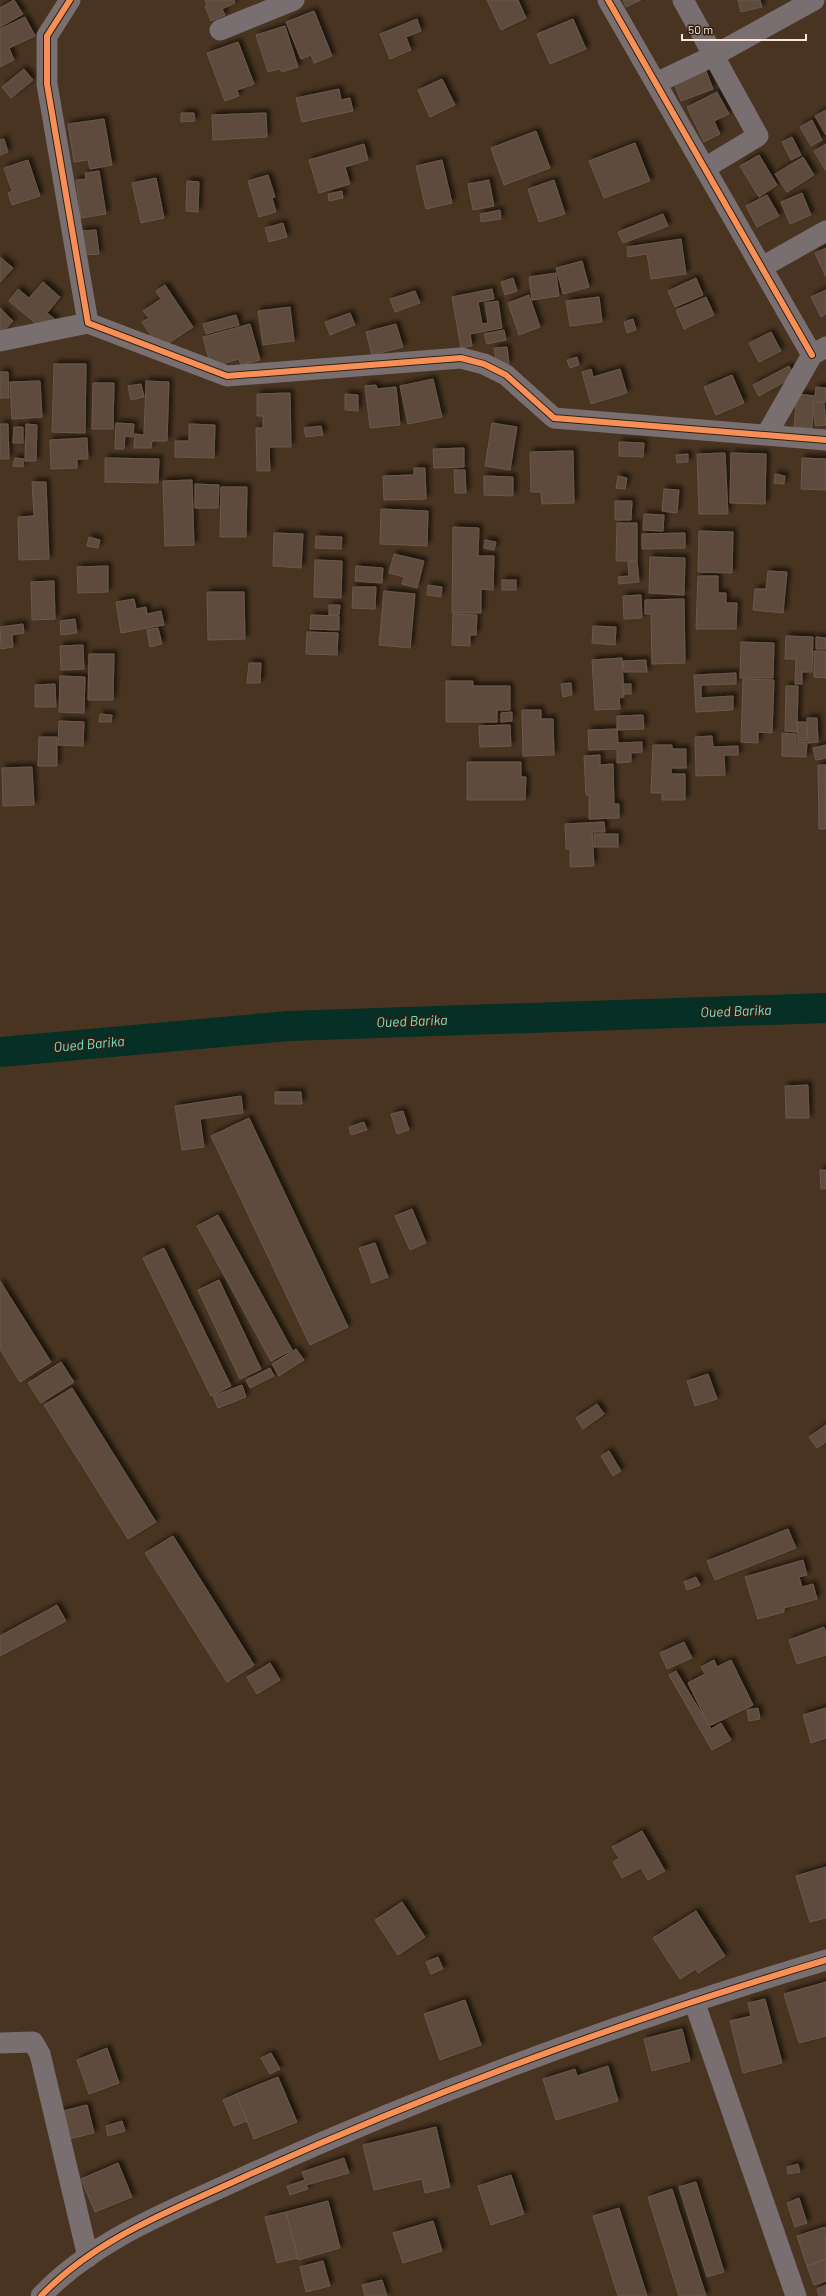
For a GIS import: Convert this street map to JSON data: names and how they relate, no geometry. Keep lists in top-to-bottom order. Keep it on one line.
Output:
{"water":["Oued Barika"],"scale_bar":"50 m"}
